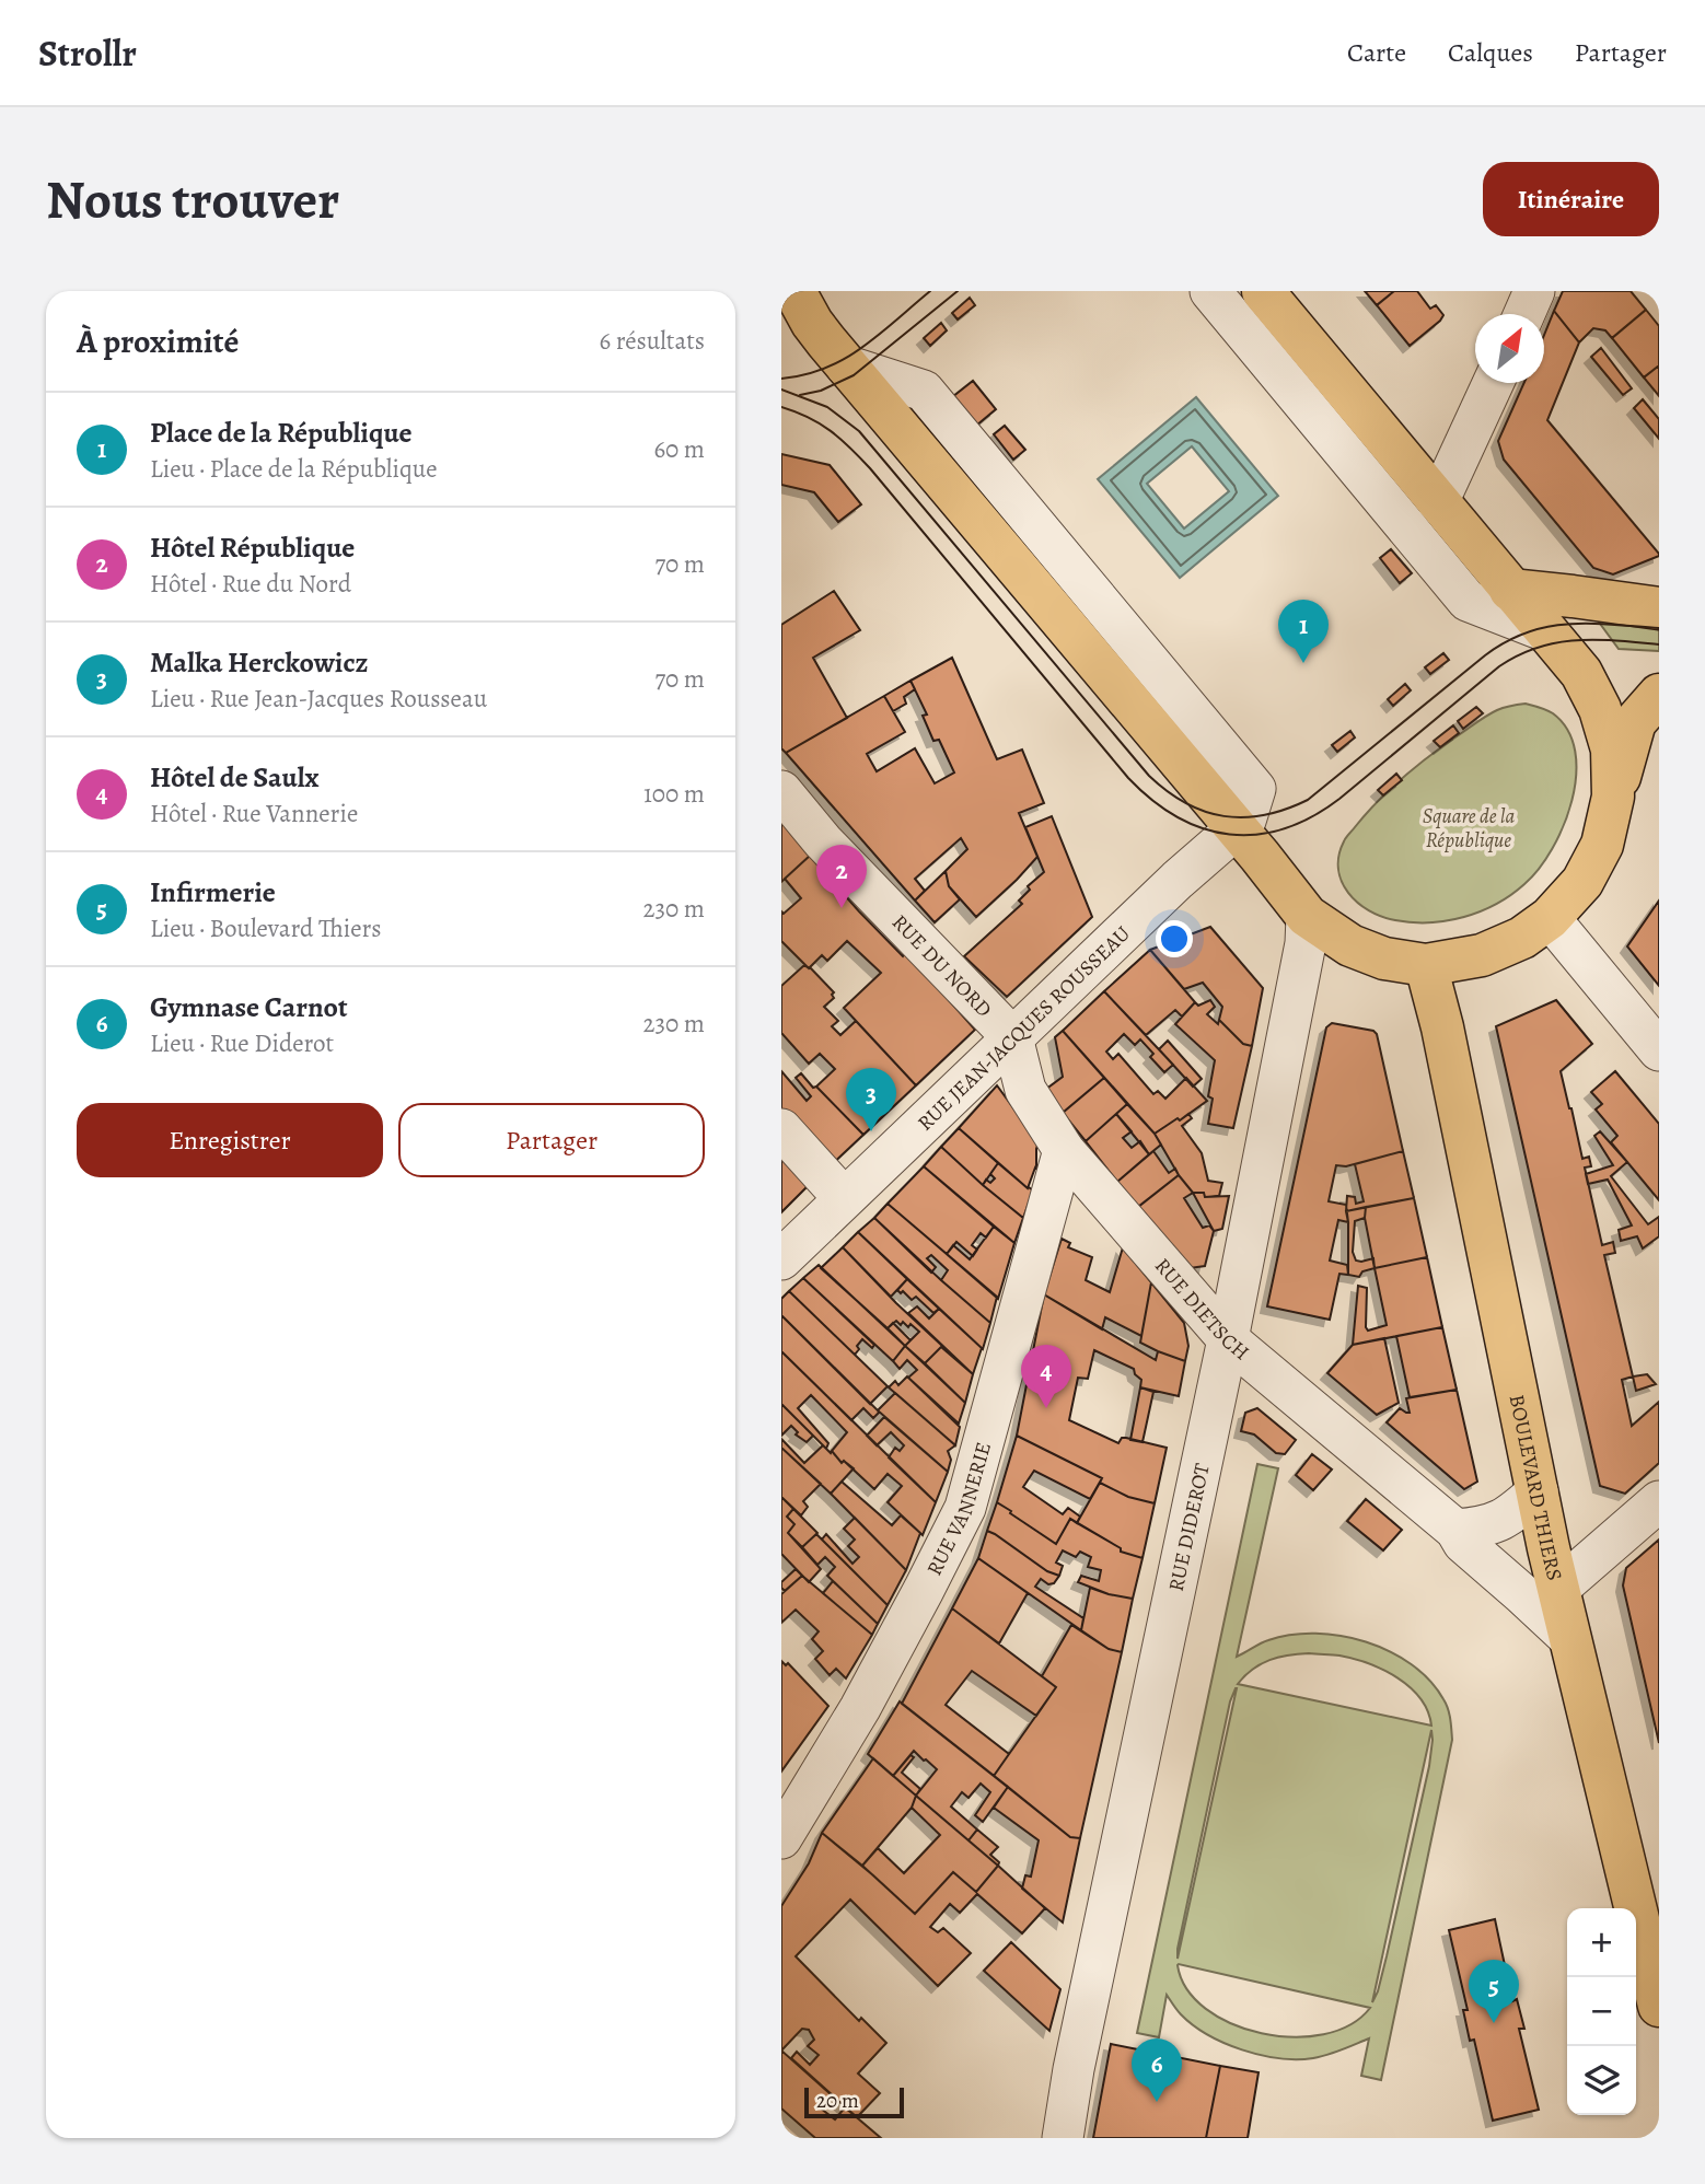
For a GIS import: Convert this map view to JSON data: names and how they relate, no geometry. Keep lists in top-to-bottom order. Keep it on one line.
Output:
{"streets":{"main road":["BOULEVARD THIERS"],"street":["RUE DU NORD","RUE JEAN-JACQUES ROUSSEAU","RUE DIETSCH","RUE VANNERIE","RUE DIDEROT"]},"crossings":[["RUE DU NORD","RUE JEAN-JACQUES ROUSSEAU"],["RUE DU NORD","RUE DIETSCH"],["RUE JEAN-JACQUES ROUSSEAU","RUE DIETSCH"],["RUE DIETSCH","BOULEVARD THIERS"],["RUE DIETSCH","RUE VANNERIE"],["RUE DIETSCH","RUE DIDEROT"]],"parks":["Square de la République"],"scale_bar":"20 m","north":"top right","page":{"header":"Strollr","nav":["Carte","Calques","Partager"],"buttons":["Itinéraire",["Enregistrer","Partager"]],"title":"Nous trouver","heading":["À proximité","6 résultats"],"list":[{"mark":"1","name":"Place de la République","note":"Lieu · Place de la République","value":"60 m"},{"mark":"2","name":"Hôtel République","note":"Hôtel · Rue du Nord","value":"70 m"},{"mark":"3","name":"Malka Herckowicz","note":"Lieu · Rue Jean-Jacques Rousseau","value":"70 m"},{"mark":"4","name":"Hôtel de Saulx","note":"Hôtel · Rue Vannerie","value":"100 m"},{"mark":"5","name":"Infirmerie","note":"Lieu · Boulevard Thiers","value":"230 m"},{"mark":"6","name":"Gymnase Carnot","note":"Lieu · Rue Diderot","value":"230 m"}],"pins":["1","2","3","4","5","6"],"map_buttons":["+","−"],"scale":"20 m"}}
